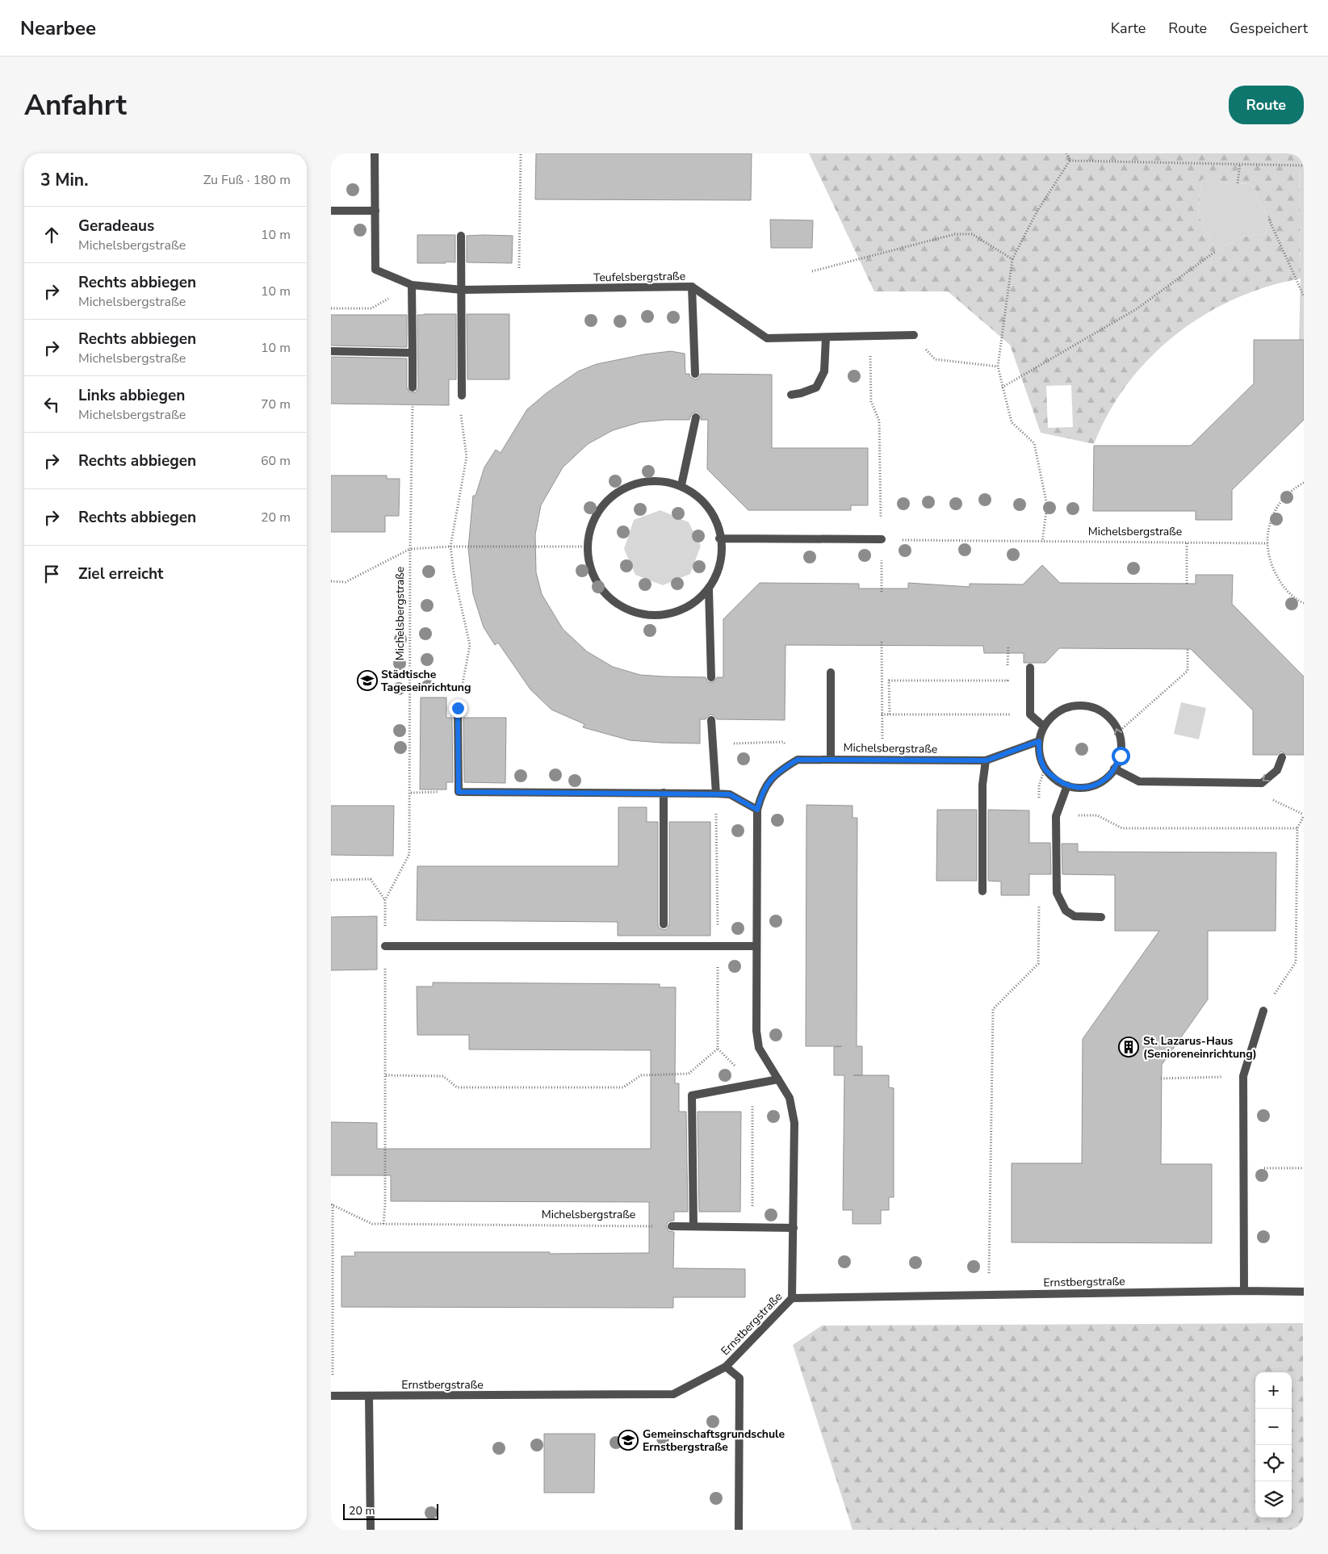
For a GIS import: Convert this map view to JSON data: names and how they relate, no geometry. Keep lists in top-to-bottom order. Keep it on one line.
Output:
{"streets":{"street":["Teufelsbergstraße","Michelsbergstraße","Ernstbergstraße"]},"crossings":[["Michelsbergstraße","Ernstbergstraße"]],"places":{"school or university":["Städtische Tageseinrichtung","Gemeinschaftsgrundschule Ernstbergstraße"],"building":["St. Lazarus-Haus (Senioreneinrichtung)"]},"scale_bar":"20 m","page":{"header":"Nearbee","nav":["Karte","Route","Gespeichert"],"buttons":"Route","title":"Anfahrt","heading":["3 Min.","Zu Fuß · 180 m"],"list":[["Geradeaus","Michelsbergstraße","10 m"],["Rechts abbiegen","Michelsbergstraße","10 m"],["Rechts abbiegen","Michelsbergstraße","10 m"],["Links abbiegen","Michelsbergstraße","70 m"],["Rechts abbiegen","60 m"],["Rechts abbiegen","20 m"],"Ziel erreicht"],"map_buttons":["+","−"],"scale":"20 m"}}
